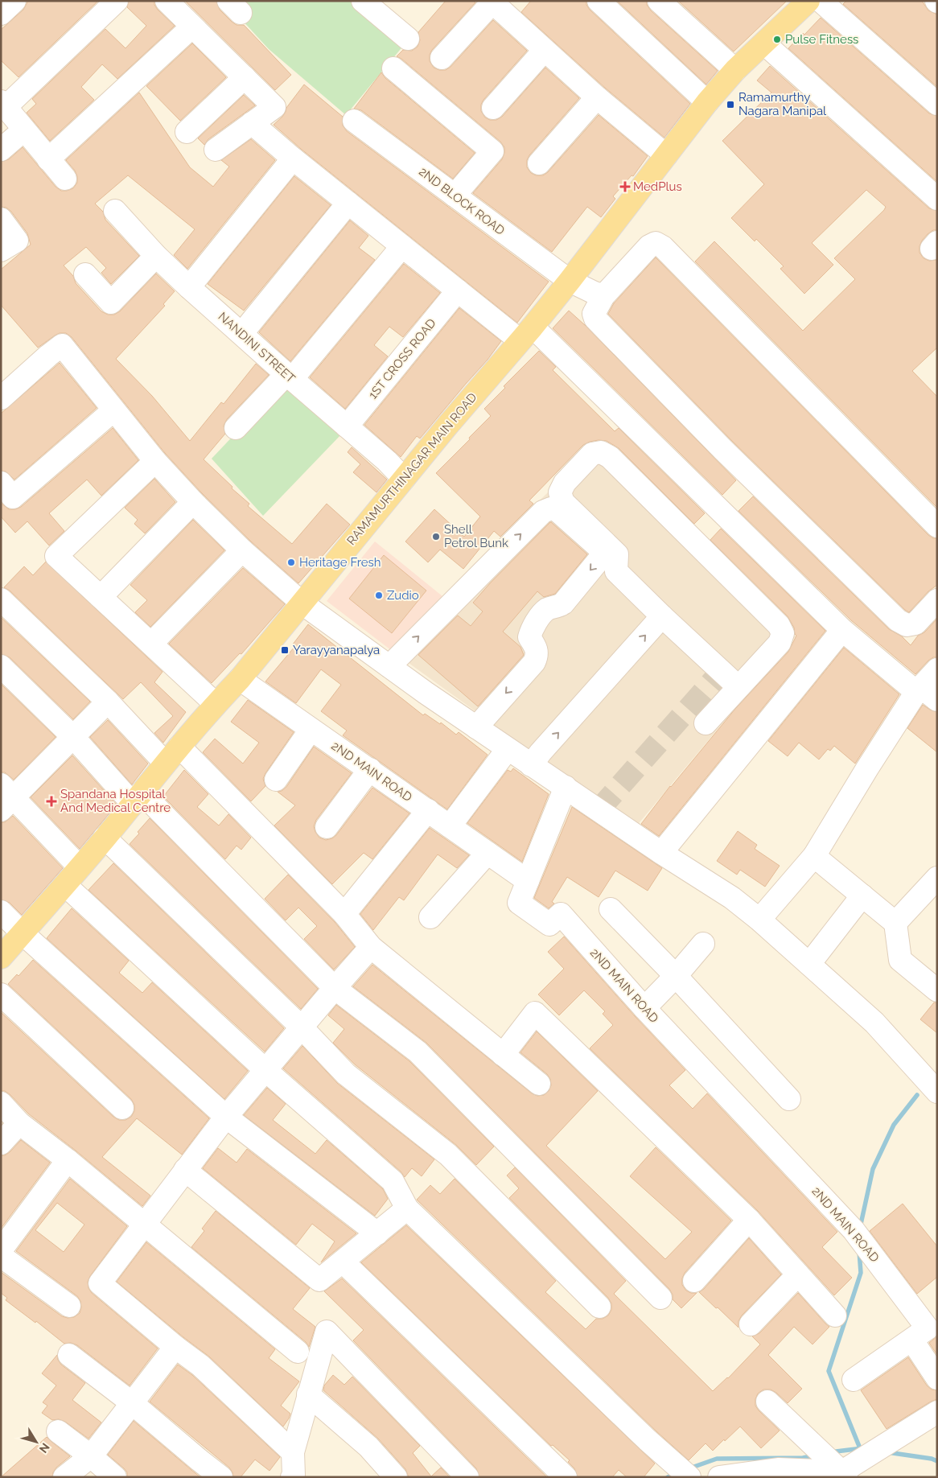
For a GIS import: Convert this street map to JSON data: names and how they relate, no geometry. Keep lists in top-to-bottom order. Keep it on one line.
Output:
{"streets":{"main road":["RAMAMURTHINAGAR MAIN ROAD"],"street":["2ND BLOCK ROAD","NANDINI STREET","1ST CROSS ROAD","2ND MAIN ROAD"]},"crossings":[["2ND BLOCK ROAD","RAMAMURTHINAGAR MAIN ROAD"],["NANDINI STREET","1ST CROSS ROAD"],["NANDINI STREET","RAMAMURTHINAGAR MAIN ROAD"],["RAMAMURTHINAGAR MAIN ROAD","2ND MAIN ROAD"]],"places":{"other":["Pulse Fitness","Shell Petrol Bunk","Heritage Fresh","Zudio"],"transit":["Ramamurthy Nagara Manipal","Yarayyanapalya"],"health":["MedPlus","Spandana Hospital And Medical Centre"]},"north":"bottom right"}
